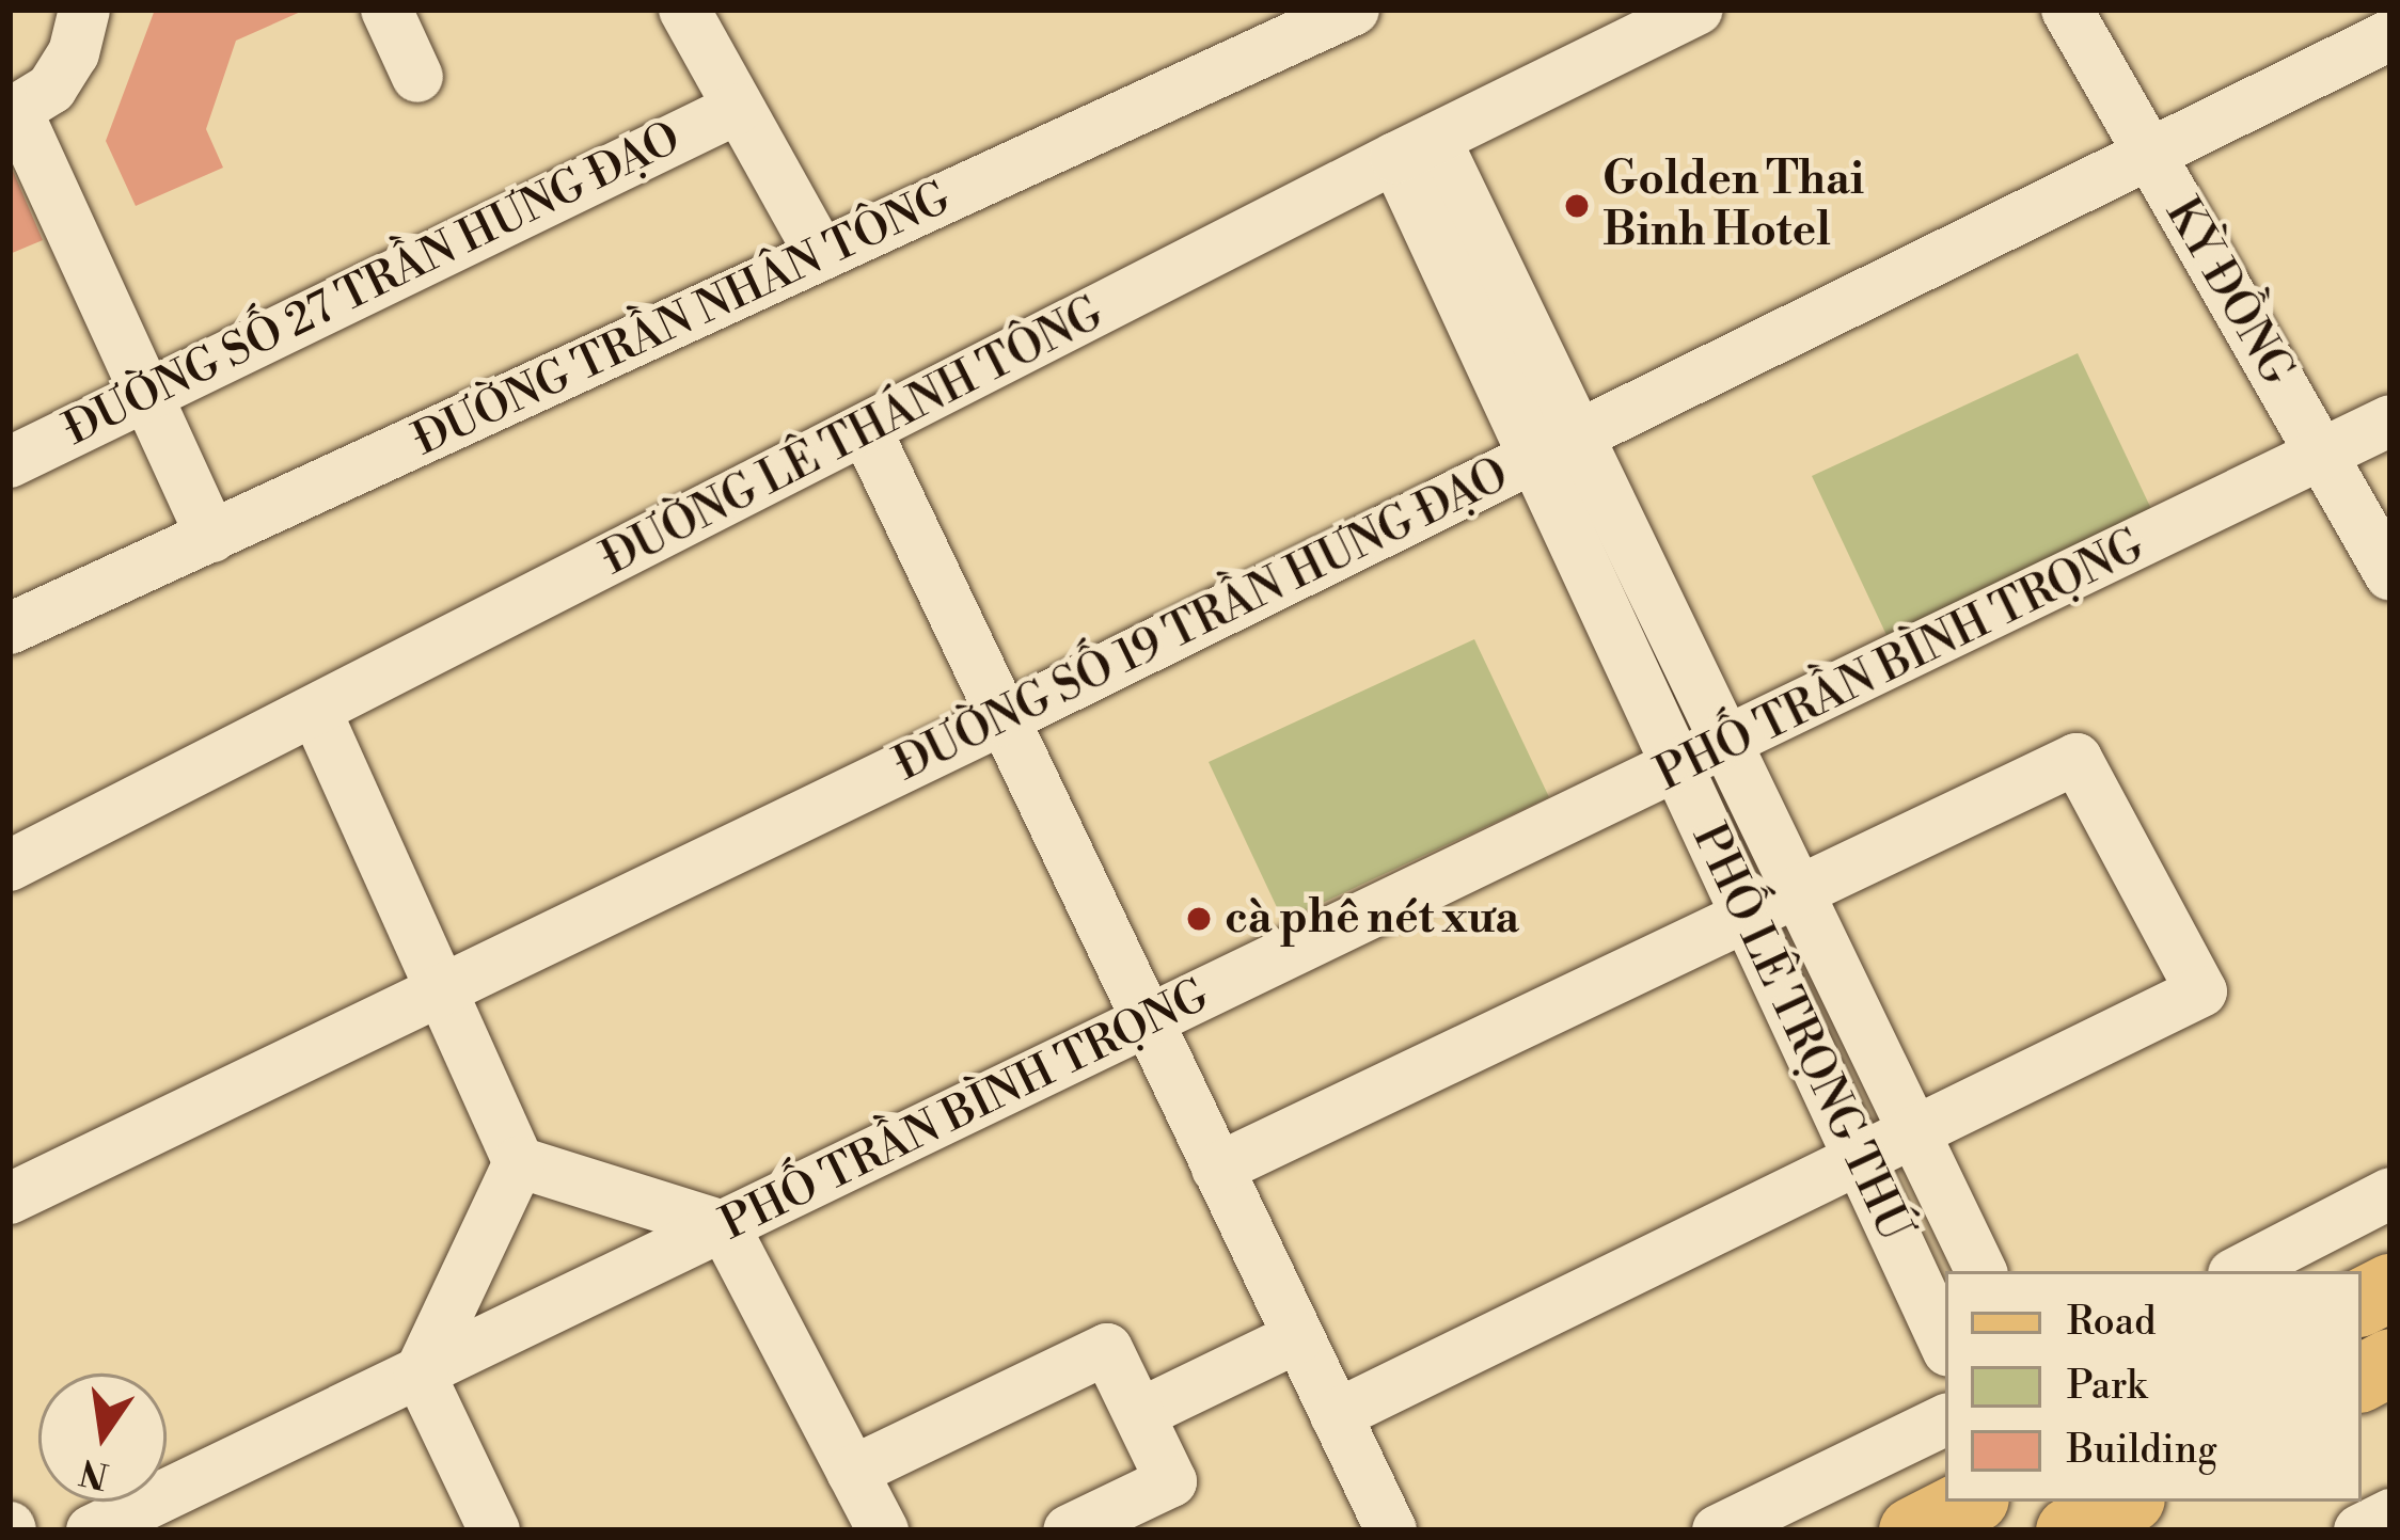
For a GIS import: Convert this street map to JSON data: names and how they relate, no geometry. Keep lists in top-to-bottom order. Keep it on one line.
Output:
{"streets":{"street":["ĐƯỜNG SỐ 27 TRẦN HƯNG ĐẠO","KỲ ĐỒNG","ĐƯỜNG TRẦN NHÂN TÔNG","ĐƯỜNG LÊ THÁNH TÔNG","ĐƯỜNG SỐ 19 TRẦN HƯNG ĐẠO","PHỐ TRẦN BÌNH TRỌNG","PHỐ LÊ TRỌNG THỨ"]},"crossings":[["KỲ ĐỒNG","ĐƯỜNG SỐ 19 TRẦN HƯNG ĐẠO"],["KỲ ĐỒNG","PHỐ TRẦN BÌNH TRỌNG"],["ĐƯỜNG LÊ THÁNH TÔNG","PHỐ LÊ TRỌNG THỨ"],["ĐƯỜNG SỐ 19 TRẦN HƯNG ĐẠO","PHỐ LÊ TRỌNG THỨ"],["PHỐ TRẦN BÌNH TRỌNG","PHỐ LÊ TRỌNG THỨ"]],"places":["Golden Thai Binh Hotel","cà phê nét xưa"],"legend":["Road","Park","Building"],"north":"bottom"}
